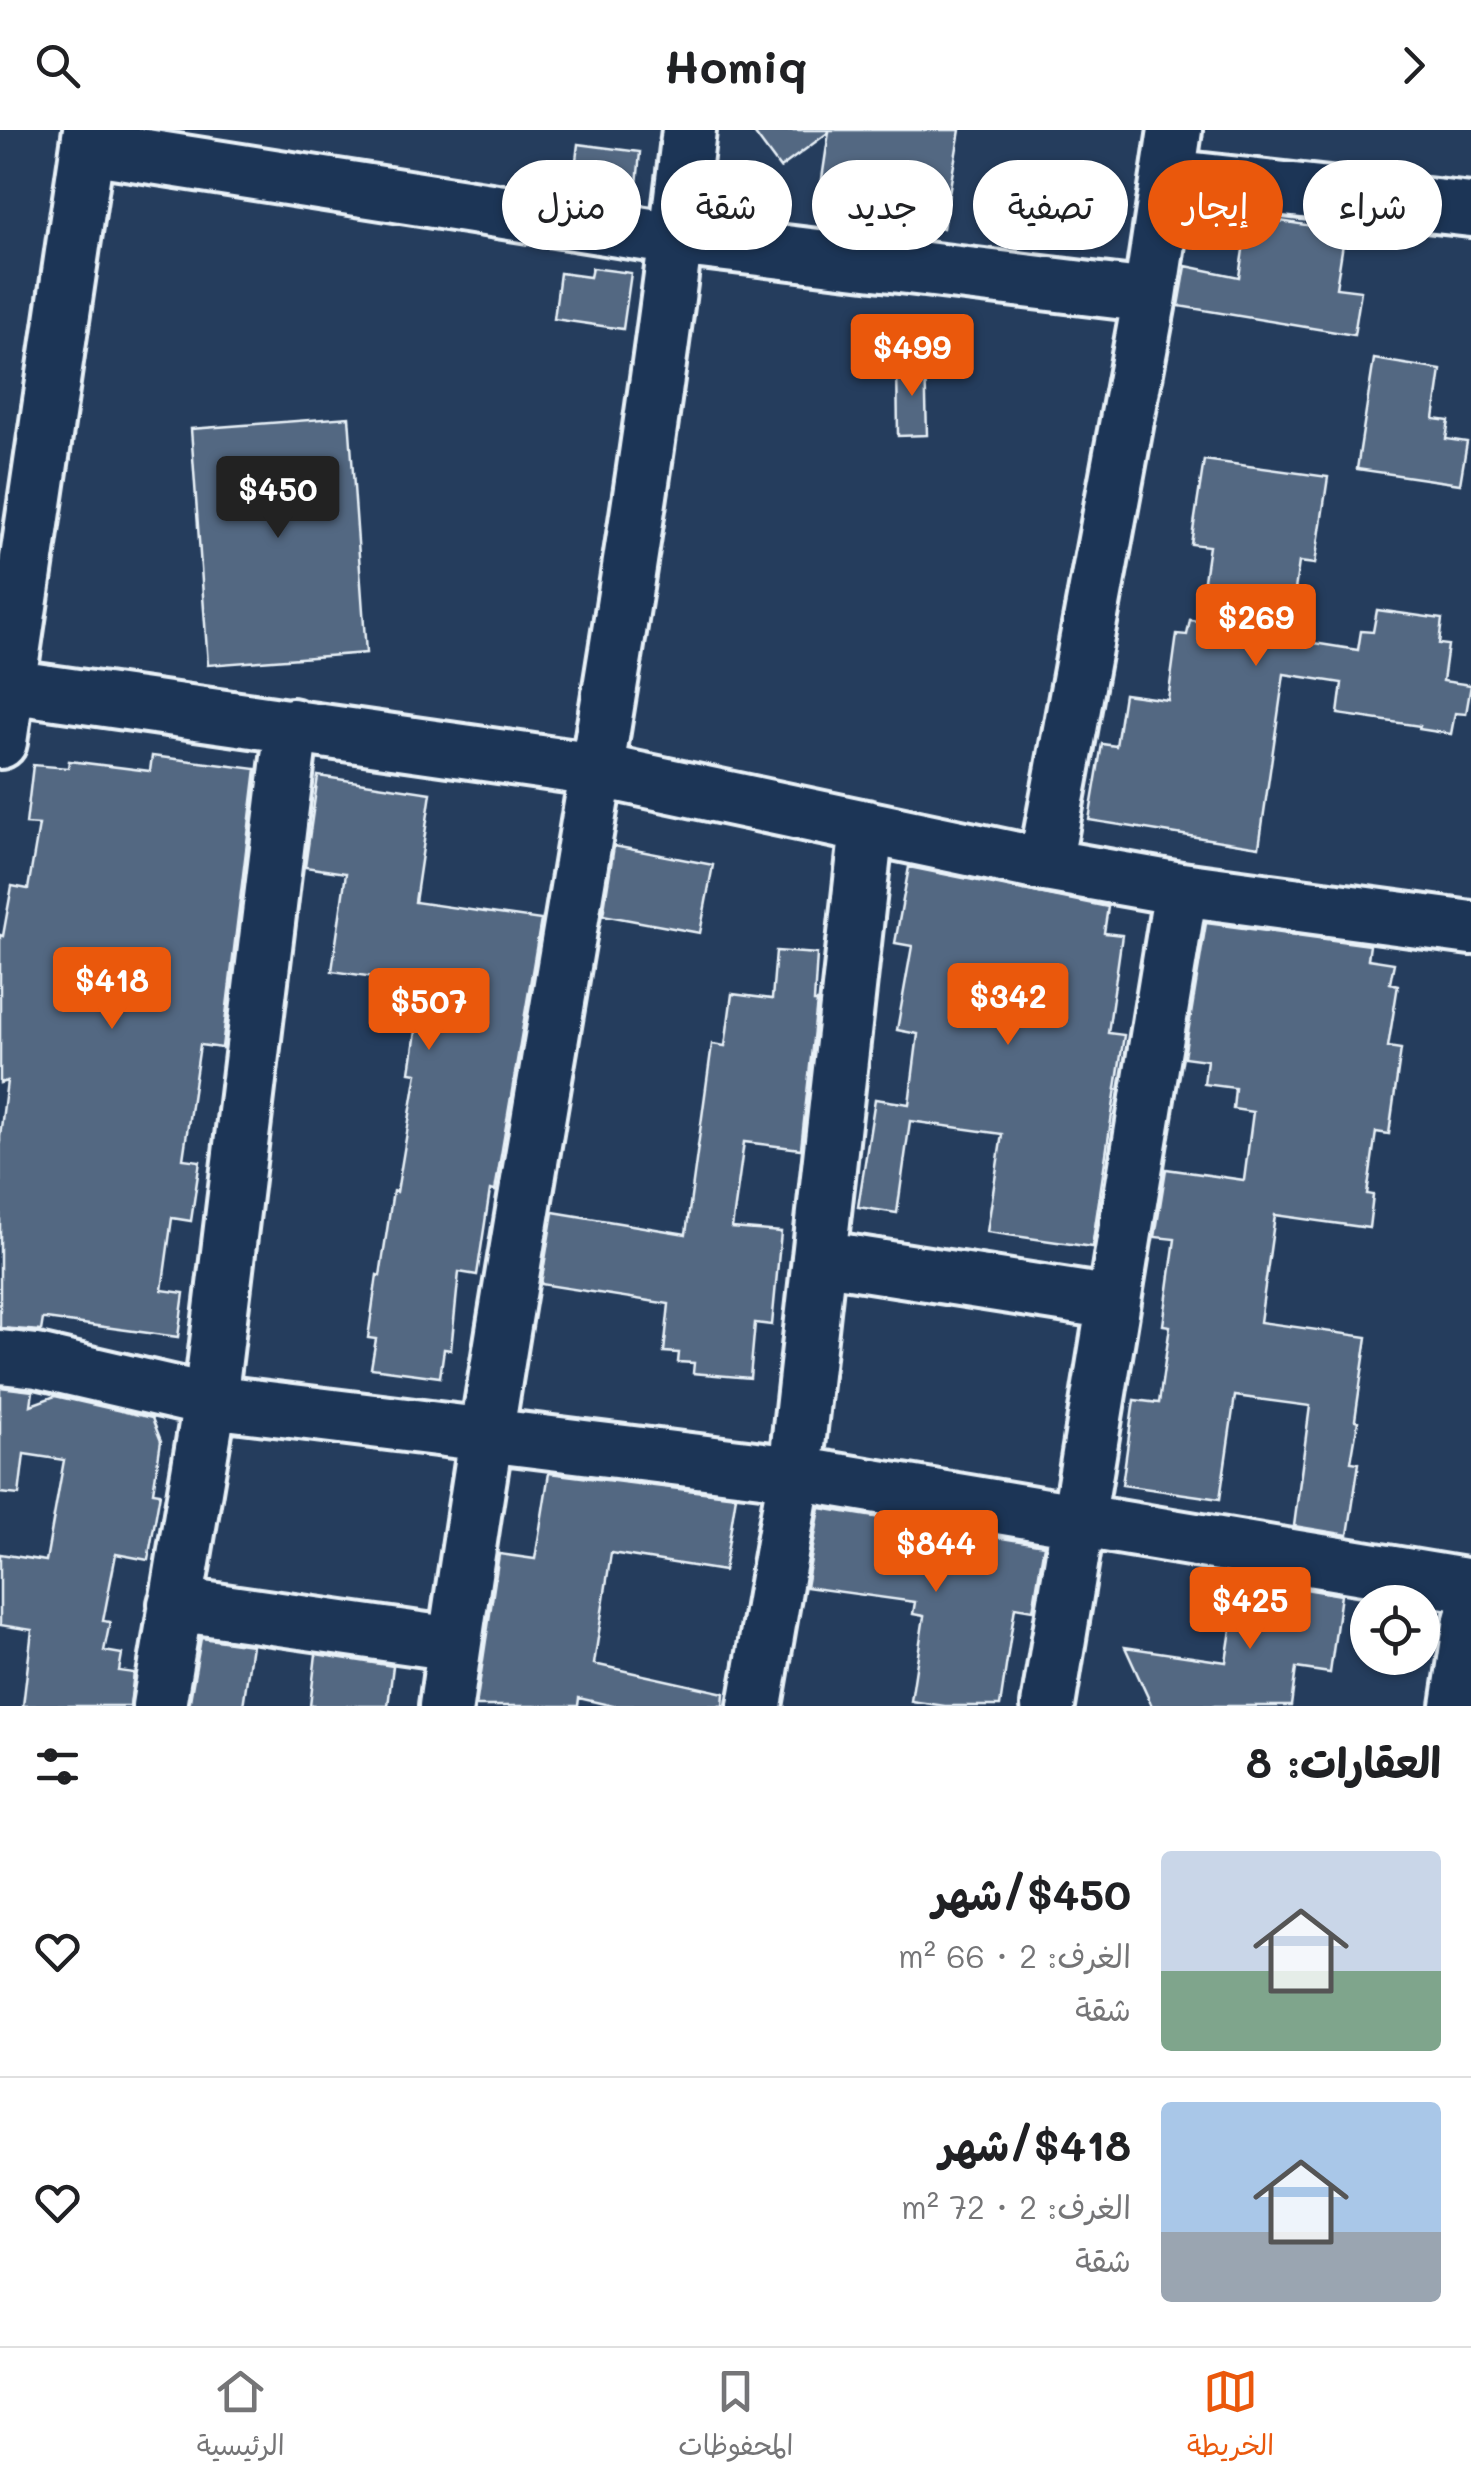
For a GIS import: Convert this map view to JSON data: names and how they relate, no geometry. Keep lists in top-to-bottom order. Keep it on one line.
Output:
{"page":{"header":"Homiq","chip":["شراء","إيجار","تصفية","جديد","شقة","منزل"],"price":["$499","$450","$269","$418","$342","$507","$844","$425"],"heading":"العقارات: 8","list":[{"name":"$450/شهر","note":"الغرف: 2 · 66 m² · شقة"},{"name":"$418/شهر","note":"الغرف: 2 · 72 m² · شقة"}],"tabs":["الخريطة","المحفوظات","الرئيسية"]}}
